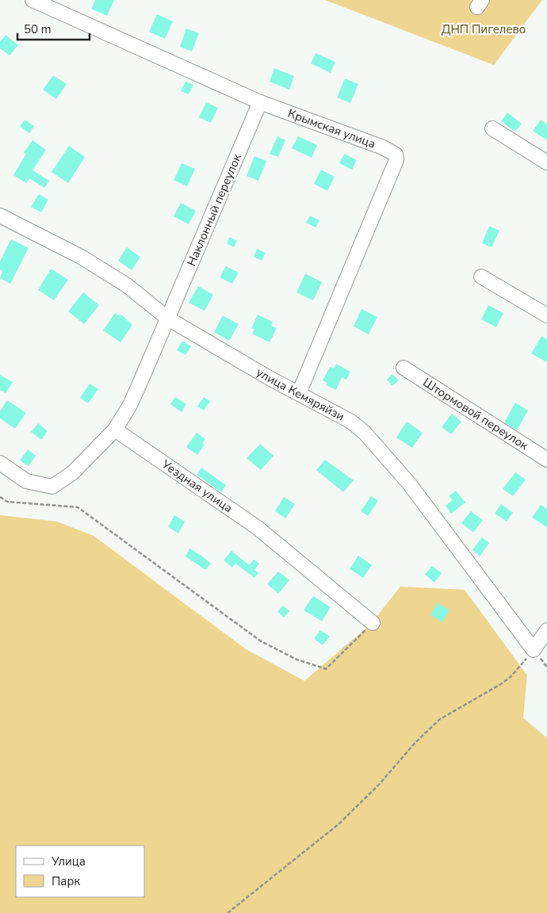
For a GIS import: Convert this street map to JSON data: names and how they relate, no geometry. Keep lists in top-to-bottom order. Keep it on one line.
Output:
{"streets":{"street":["Крымская улица","Наклонный переулок","улица Кемяряйзи","Штормовой переулок","Уездная улица"]},"crossings":[["Крымская улица","Наклонный переулок"],["Крымская улица","улица Кемяряйзи"],["Наклонный переулок","улица Кемяряйзи"]],"parks":["ДНП Пигелево"],"legend":["Улица","Парк"],"scale_bar":"50 m"}
